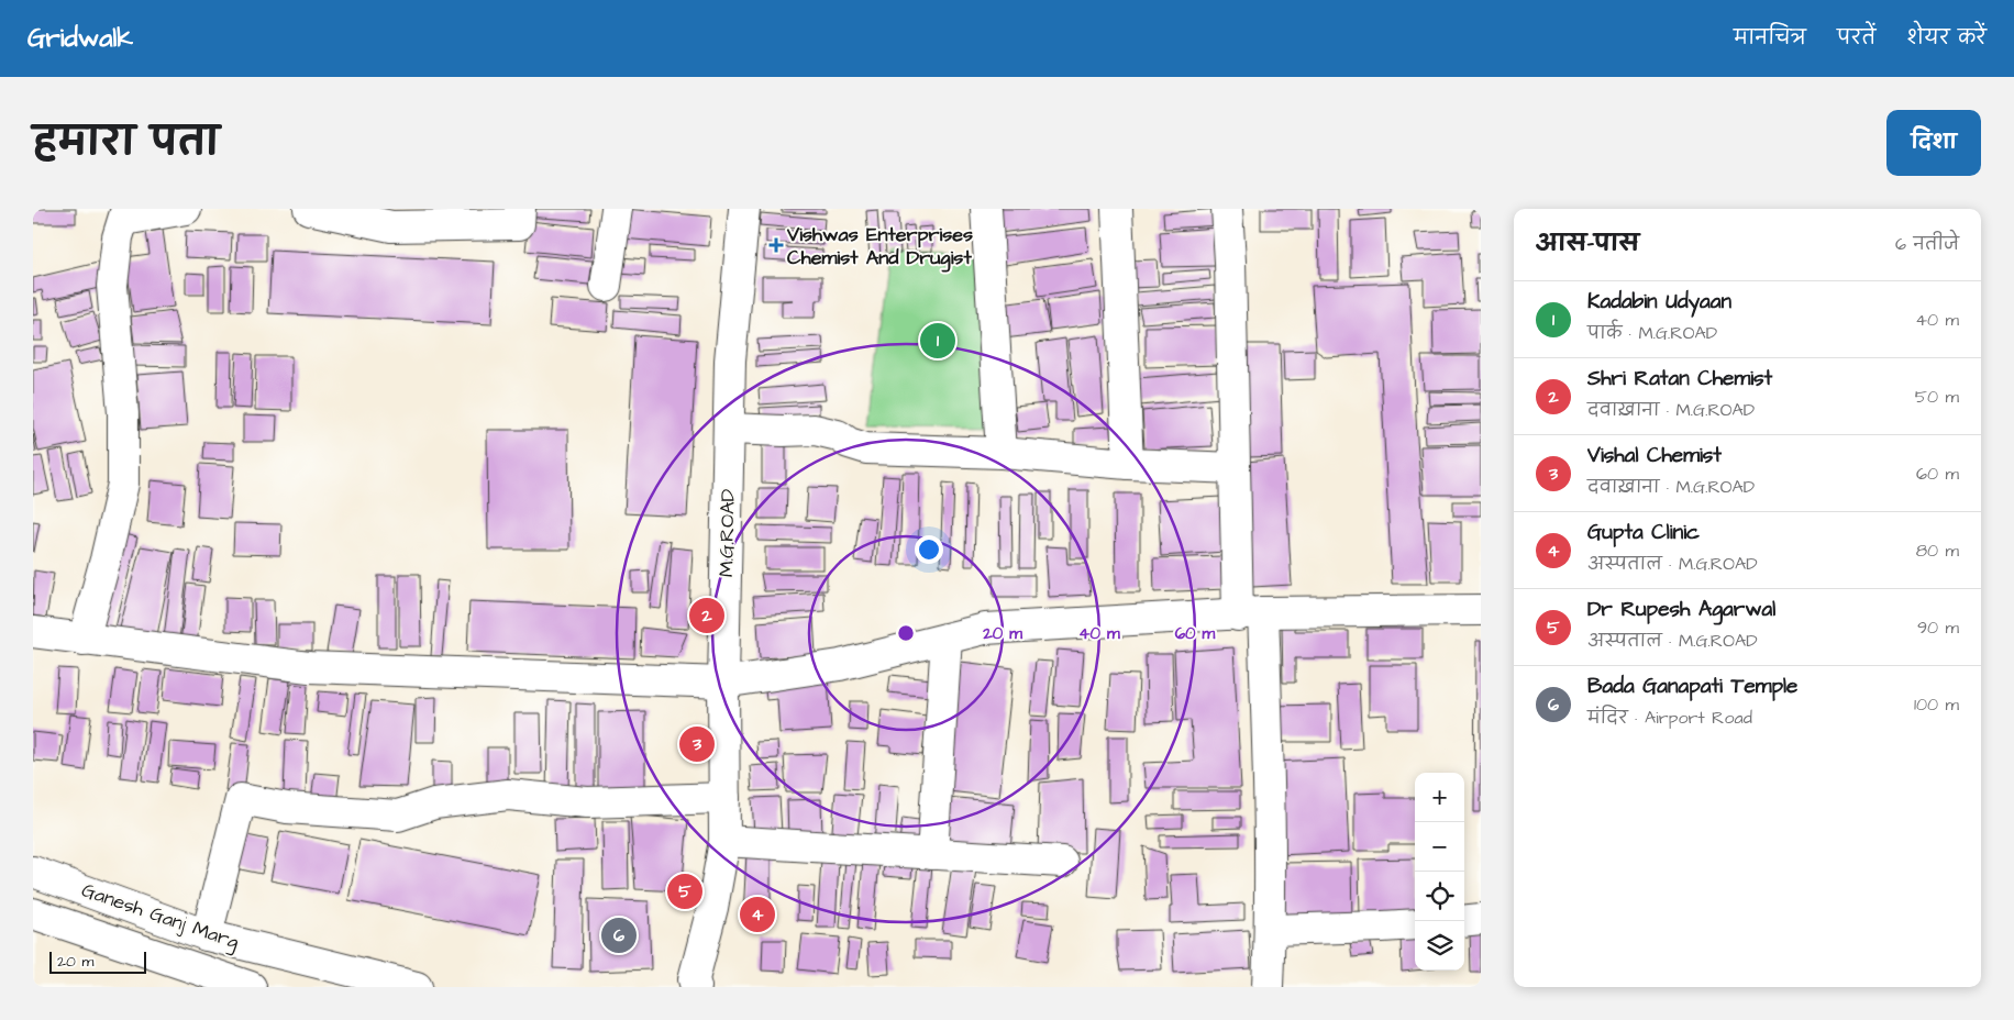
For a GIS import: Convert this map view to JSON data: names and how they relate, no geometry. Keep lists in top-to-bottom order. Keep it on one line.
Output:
{"streets":{"street":["M.G.ROAD","Ganesh Ganj Marg"]},"places":{"health":["Vishwas Enterprises Chemist And Drugist"]},"scale_bar":"20 m","page":{"header":"Gridwalk","nav":["मानचित्र","परतें","शेयर करें"],"title":"हमारा पता","buttons":"दिशा","heading":["आस-पास","6 नतीजे"],"list":[{"mark":"1","name":"Kadabin Udyaan","note":"पार्क · M.G.ROAD","value":"40 m"},{"mark":"2","name":"Shri Ratan Chemist","note":"दवाख़ाना · M.G.ROAD","value":"50 m"},{"mark":"3","name":"Vishal Chemist","note":"दवाख़ाना · M.G.ROAD","value":"60 m"},{"mark":"4","name":"Gupta Clinic","note":"अस्पताल · M.G.ROAD","value":"80 m"},{"mark":"5","name":"Dr Rupesh Agarwal","note":"अस्पताल · M.G.ROAD","value":"90 m"},{"mark":"6","name":"Bada Ganapati Temple","note":"मंदिर · Airport Road","value":"100 m"}],"pins":["1","2","3","5","4","6"],"map_buttons":["+","−"],"scale":"20 m"},"rings":["20 m","40 m","60 m"]}
